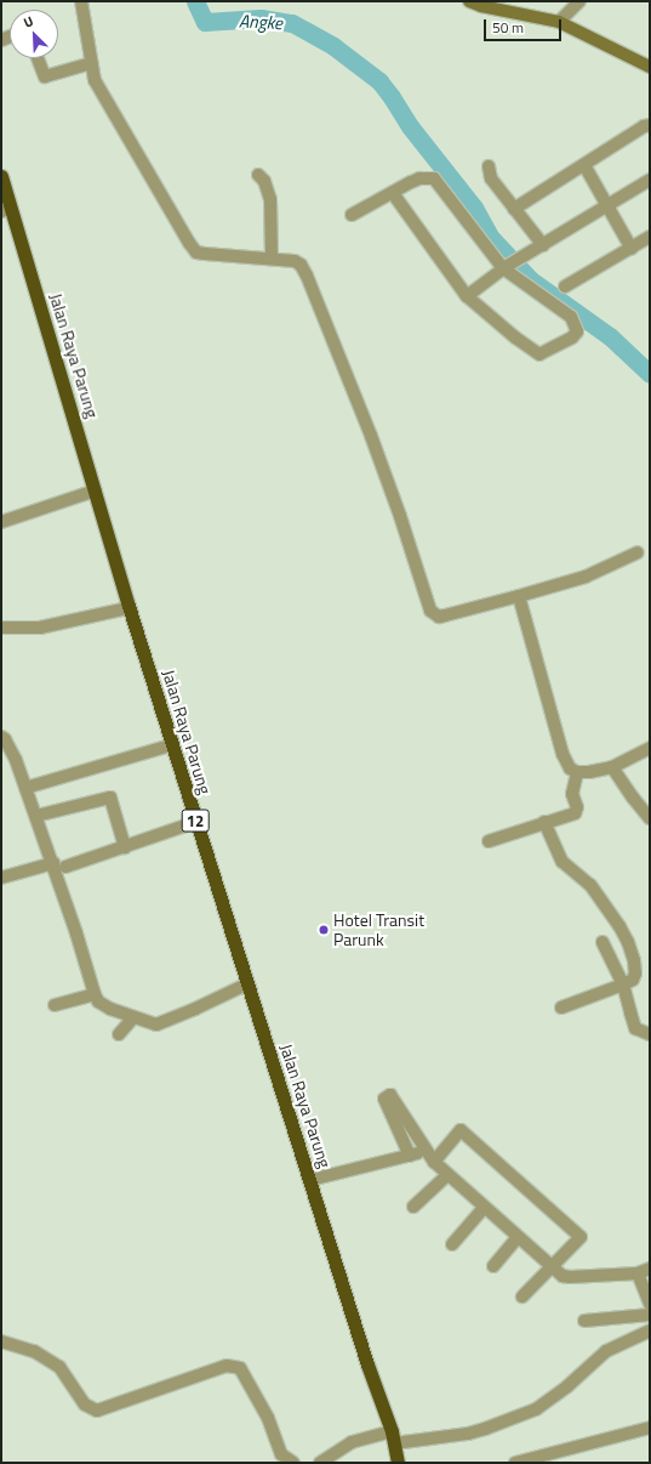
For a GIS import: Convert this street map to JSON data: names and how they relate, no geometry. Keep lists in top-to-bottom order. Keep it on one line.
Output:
{"streets":{"highway":["Jalan Raya Parung","12"]},"water":["Angke"],"places":["Hotel Transit Parunk"],"scale_bar":"50 m","north":"top left"}
